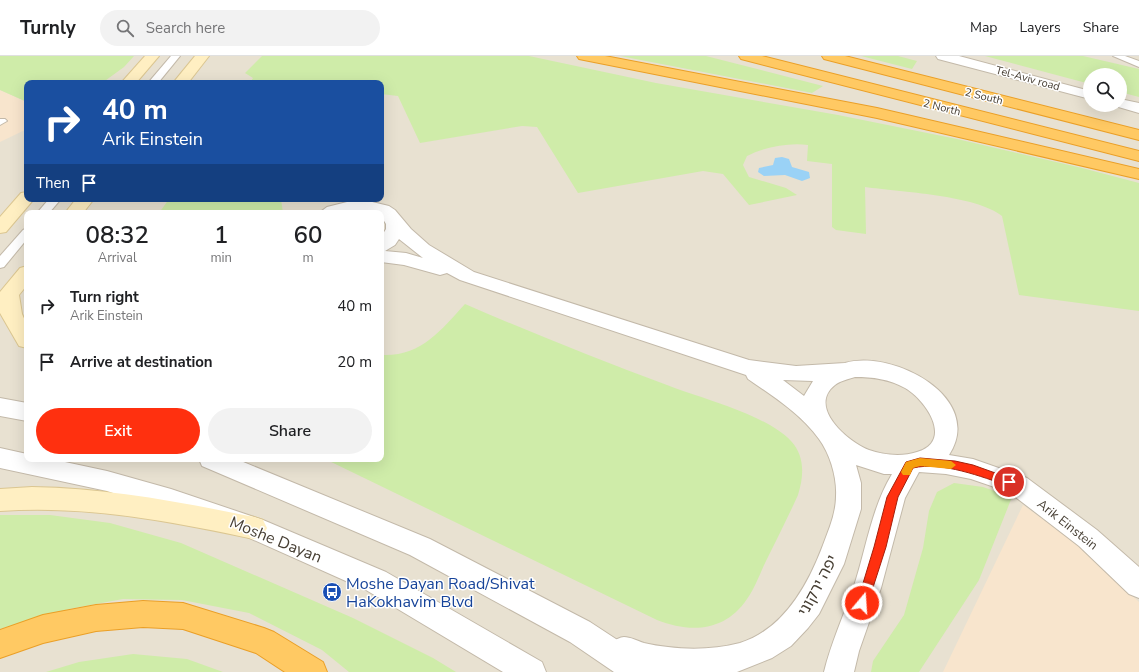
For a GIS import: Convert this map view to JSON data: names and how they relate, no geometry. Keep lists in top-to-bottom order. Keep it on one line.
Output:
{"streets":{"highway":["2 South","2 North"],"street":["Tel-Aviv road","Arik Einstein","Moshe Dayan","יפה ירקוני"]},"crossings":[["Arik Einstein","יפה ירקוני"]],"places":{"bus stop":["Moshe Dayan Road/Shivat HaKokhavim Blvd"]},"page":{"header":"Turnly","search":"Search here","nav":["Map","Layers","Share"],"turn":["40 m","Arik Einstein"],"then":"Then","eta":["08:32","Arrival","1","min","60","m"],"list":[{"name":"Turn right","note":"Arik Einstein","value":"40 m"},{"name":"Arrive at destination","value":"20 m"}],"buttons":["Exit","Share"]}}
